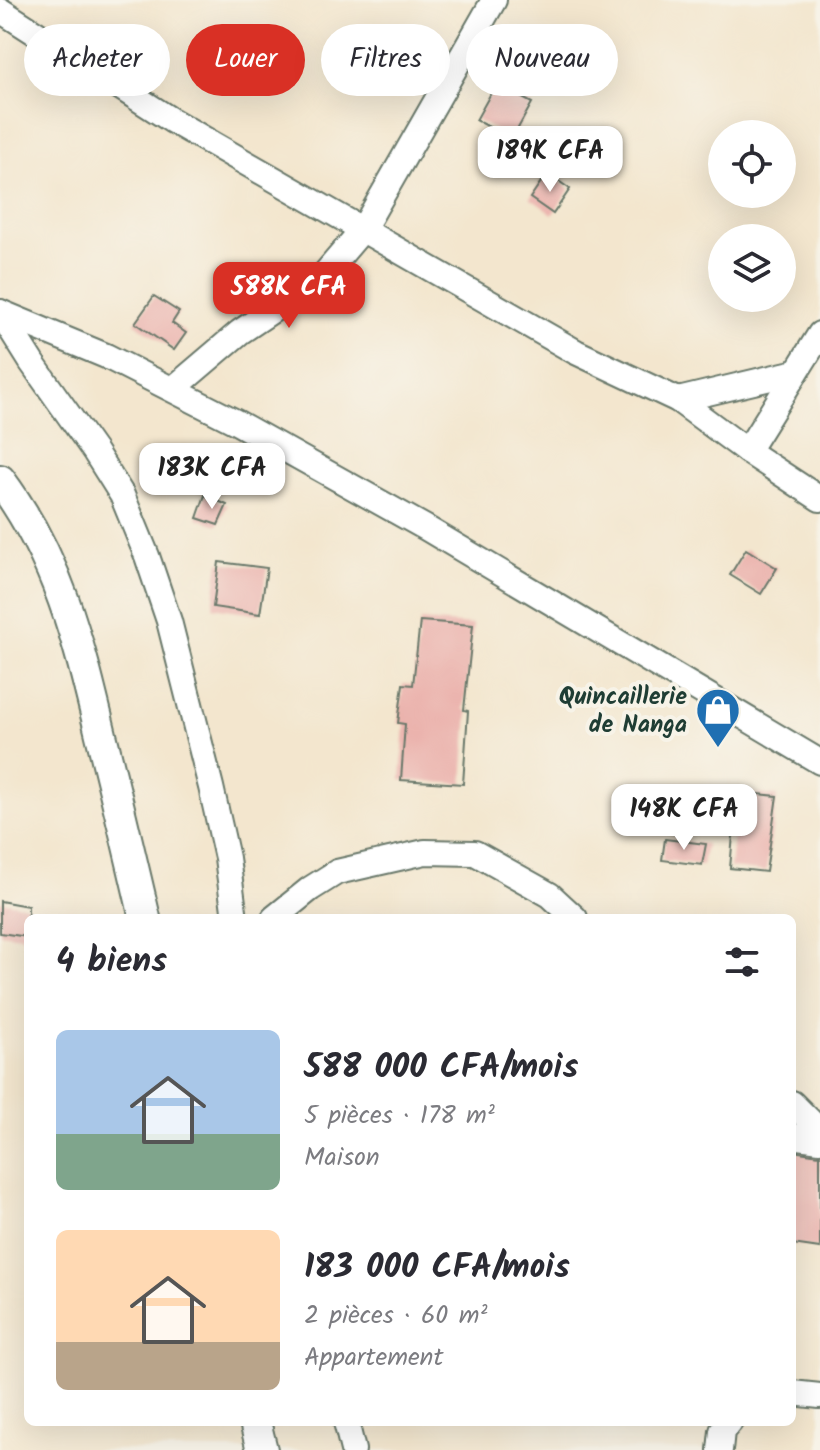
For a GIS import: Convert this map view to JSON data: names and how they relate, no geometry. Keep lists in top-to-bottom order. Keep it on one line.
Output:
{"places":{"shop":["Quincaillerie de Nanga"]},"page":{"chip":["Acheter","Louer","Filtres","Nouveau"],"price":["189K CFA","588K CFA","183K CFA","148K CFA"],"heading":"4 biens","list":[{"name":"588 000 CFA/mois","note":"5 pièces · 178 m² · Maison"},{"name":"183 000 CFA/mois","note":"2 pièces · 60 m² · Appartement"}]}}
